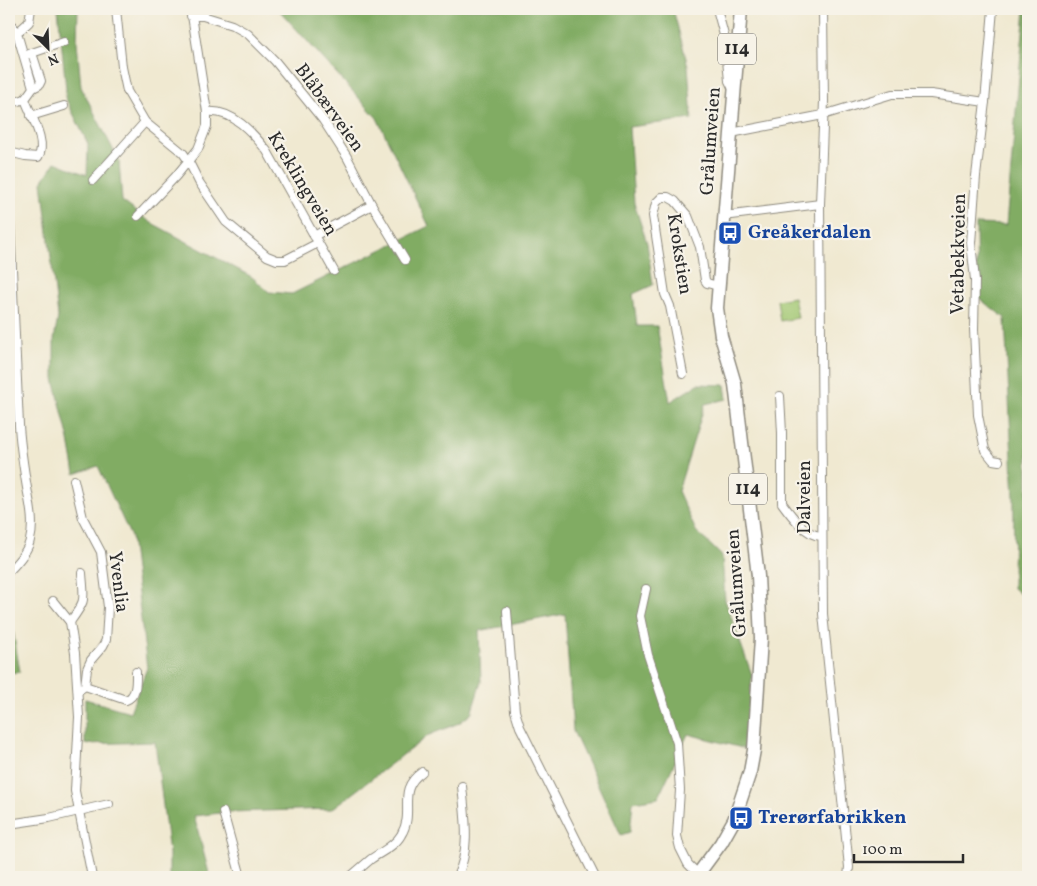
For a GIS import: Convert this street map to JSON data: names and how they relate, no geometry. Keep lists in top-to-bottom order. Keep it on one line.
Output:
{"streets":{"main road":["114","Grålumveien"],"street":["Blåbærveien","Kreklingveien","Krokstien","Vetabekkveien","Dalveien","Yvenlia"]},"crossings":[["Grålumveien","Krokstien"],["Grålumveien","Dalveien"]],"places":{"bus stop":["Greåkerdalen","Trerørfabrikken"]},"scale_bar":"100 m","north":"bottom right"}
